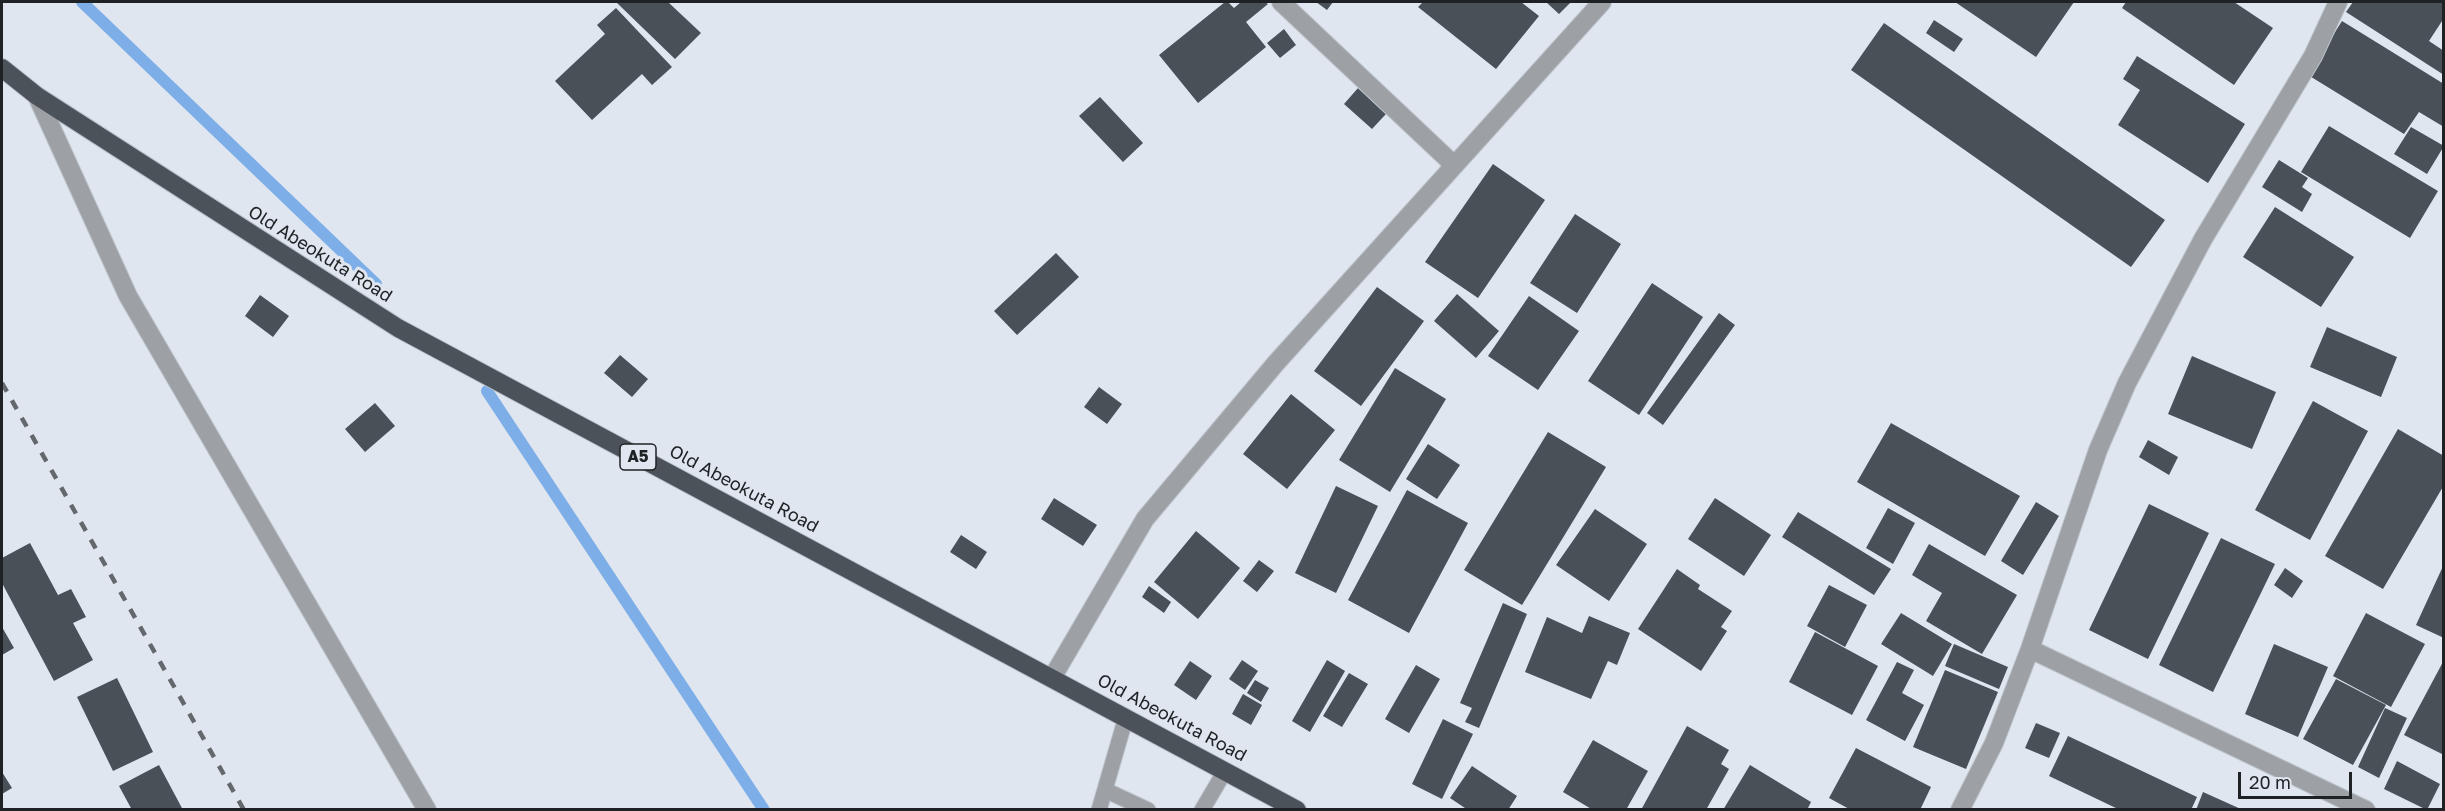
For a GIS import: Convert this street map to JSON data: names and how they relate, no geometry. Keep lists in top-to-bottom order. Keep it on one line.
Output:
{"streets":{"highway":["Old Abeokuta Road","A5"]},"scale_bar":"20 m"}
